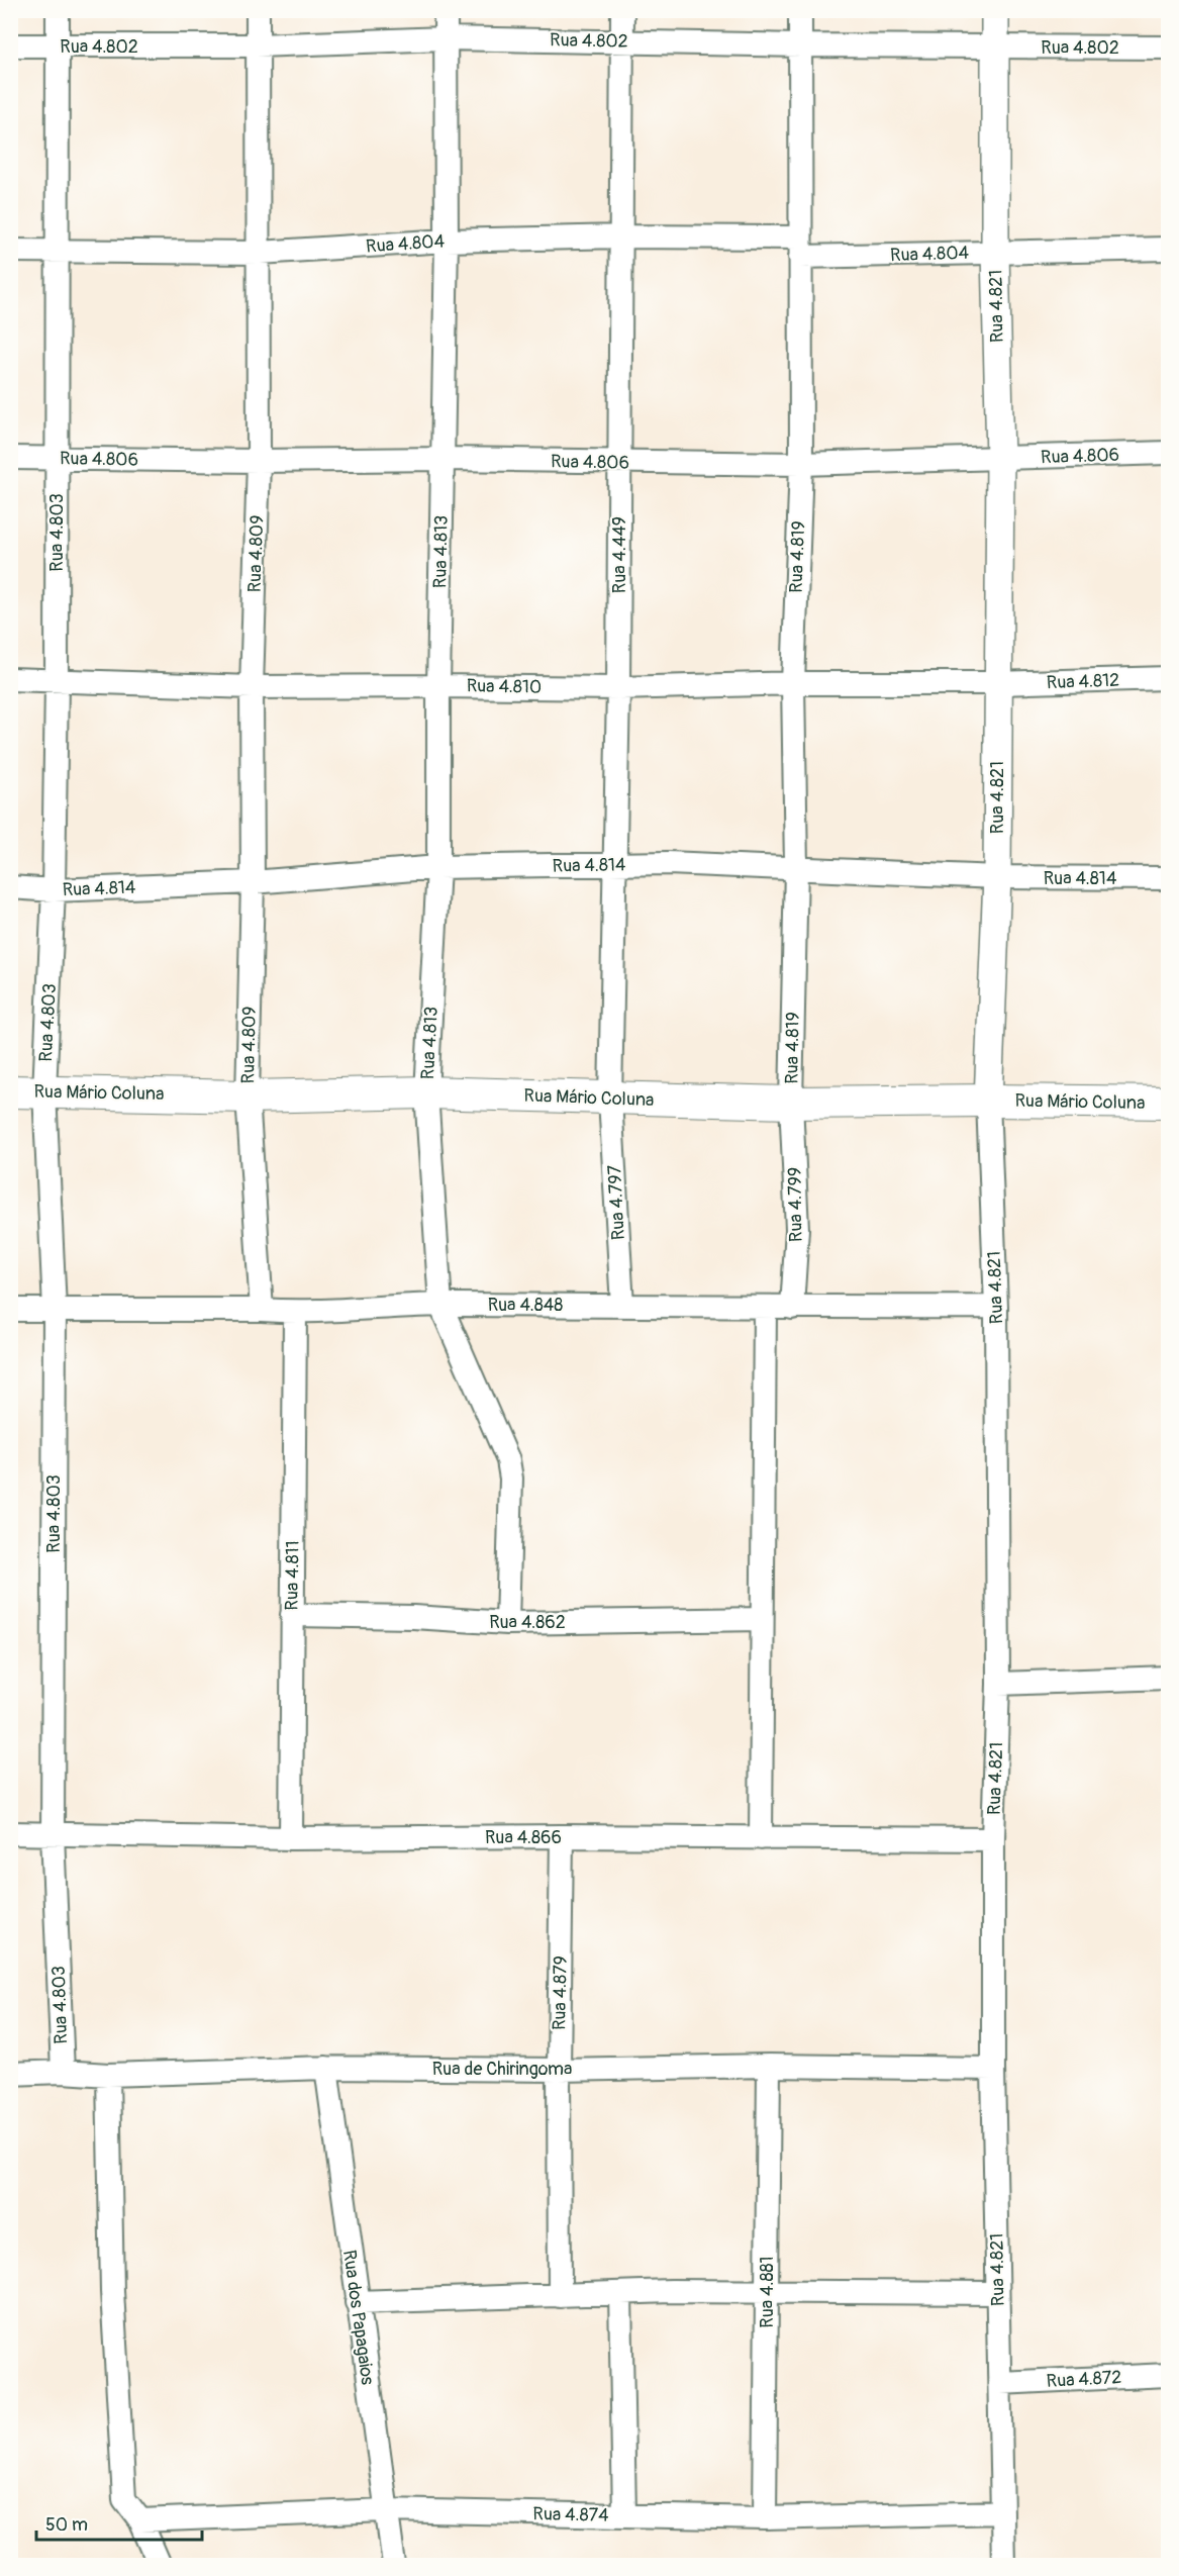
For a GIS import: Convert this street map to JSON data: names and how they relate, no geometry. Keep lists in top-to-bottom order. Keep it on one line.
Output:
{"streets":{"main road":["Rua Mário Coluna"],"street":["Rua 4.802","Rua 4.804","Rua 4.821","Rua 4.806","Rua 4.803","Rua 4.813","Rua 4.809","Rua 4.449","Rua 4.819","Rua 4.812","Rua 4.810","Rua 4.814","Rua 4.797","Rua 4.799","Rua 4.848","Rua 4.811","Rua 4.862","Rua 4.866","Rua 4.879","Rua de Chiringoma","Rua 4.881","Rua dos Papagaios","Rua 4.872","Rua 4.874"]},"crossings":[["Rua 4.802","Rua 4.821"],["Rua 4.802","Rua 4.803"],["Rua 4.802","Rua 4.813"],["Rua 4.802","Rua 4.809"],["Rua 4.802","Rua 4.449"],["Rua 4.802","Rua 4.819"],["Rua 4.804","Rua 4.821"],["Rua 4.804","Rua 4.803"],["Rua 4.804","Rua 4.813"],["Rua 4.804","Rua 4.809"],["Rua 4.804","Rua 4.449"],["Rua 4.804","Rua 4.819"],["Rua 4.821","Rua 4.806"],["Rua 4.821","Rua 4.812"],["Rua 4.821","Rua 4.810"],["Rua 4.821","Rua 4.814"],["Rua 4.821","Rua Mário Coluna"],["Rua 4.821","Rua 4.848"],["Rua 4.821","Rua 4.866"],["Rua 4.821","Rua de Chiringoma"],["Rua 4.821","Rua 4.872"],["Rua 4.821","Rua 4.874"],["Rua 4.806","Rua 4.803"],["Rua 4.806","Rua 4.813"],["Rua 4.806","Rua 4.809"],["Rua 4.806","Rua 4.449"],["Rua 4.806","Rua 4.819"],["Rua 4.803","Rua 4.810"],["Rua 4.803","Rua 4.814"],["Rua 4.803","Rua Mário Coluna"],["Rua 4.803","Rua 4.848"],["Rua 4.803","Rua 4.866"],["Rua 4.803","Rua de Chiringoma"],["Rua 4.813","Rua 4.810"],["Rua 4.813","Rua 4.814"],["Rua 4.813","Rua Mário Coluna"],["Rua 4.813","Rua 4.848"],["Rua 4.813","Rua 4.862"],["Rua 4.809","Rua 4.810"],["Rua 4.809","Rua 4.814"],["Rua 4.809","Rua Mário Coluna"],["Rua 4.809","Rua 4.848"],["Rua 4.449","Rua 4.810"],["Rua 4.449","Rua 4.814"],["Rua 4.449","Rua Mário Coluna"],["Rua 4.449","Rua 4.797"],["Rua 4.819","Rua 4.810"],["Rua 4.819","Rua 4.814"],["Rua 4.819","Rua Mário Coluna"],["Rua 4.819","Rua 4.799"],["Rua 4.812","Rua 4.810"],["Rua Mário Coluna","Rua 4.797"],["Rua Mário Coluna","Rua 4.799"],["Rua 4.797","Rua 4.848"],["Rua 4.799","Rua 4.848"],["Rua 4.848","Rua 4.811"],["Rua 4.811","Rua 4.862"],["Rua 4.811","Rua 4.866"],["Rua 4.866","Rua 4.879"],["Rua 4.879","Rua de Chiringoma"],["Rua de Chiringoma","Rua 4.881"],["Rua de Chiringoma","Rua dos Papagaios"],["Rua 4.881","Rua 4.874"],["Rua dos Papagaios","Rua 4.874"]],"scale_bar":"50 m"}
